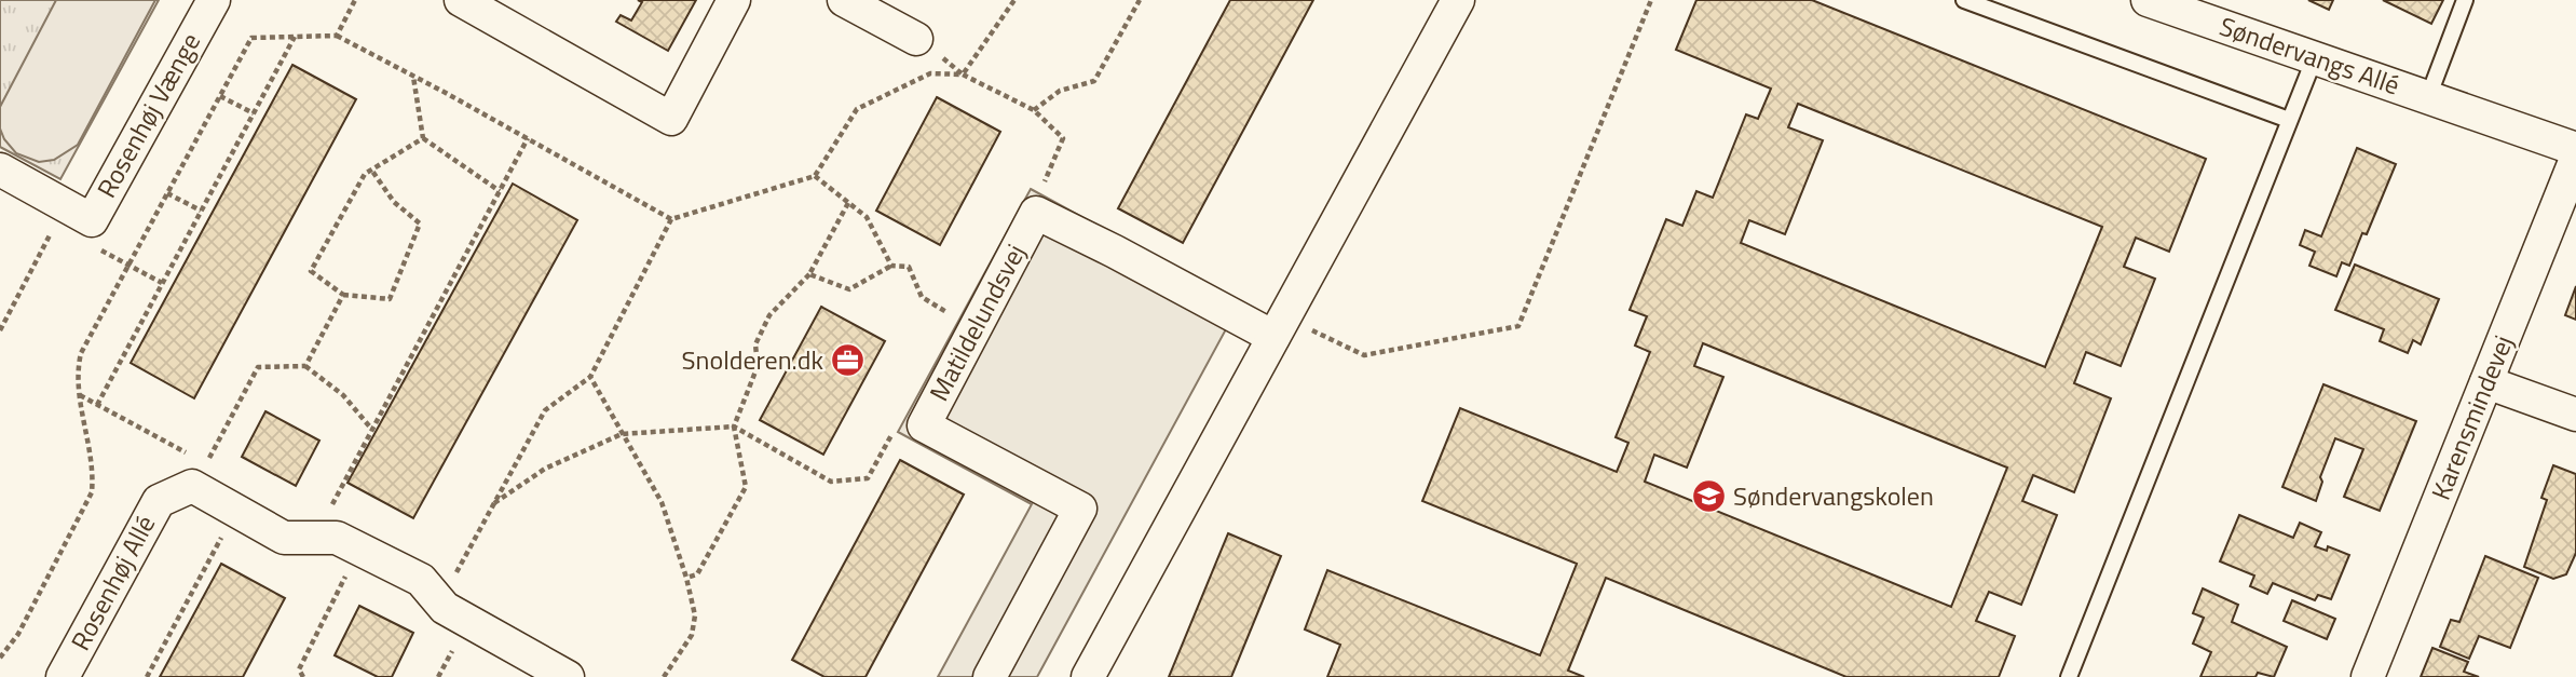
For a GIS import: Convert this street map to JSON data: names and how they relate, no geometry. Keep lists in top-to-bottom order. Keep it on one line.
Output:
{"streets":{"street":["Søndervangs Allé","Rosenhøj Vænge","Matildelundsvej","Karensmindevej","Rosenhøj Allé"]},"places":{"office":["Snolderen.dk"],"school or university":["Søndervangskolen"]}}
